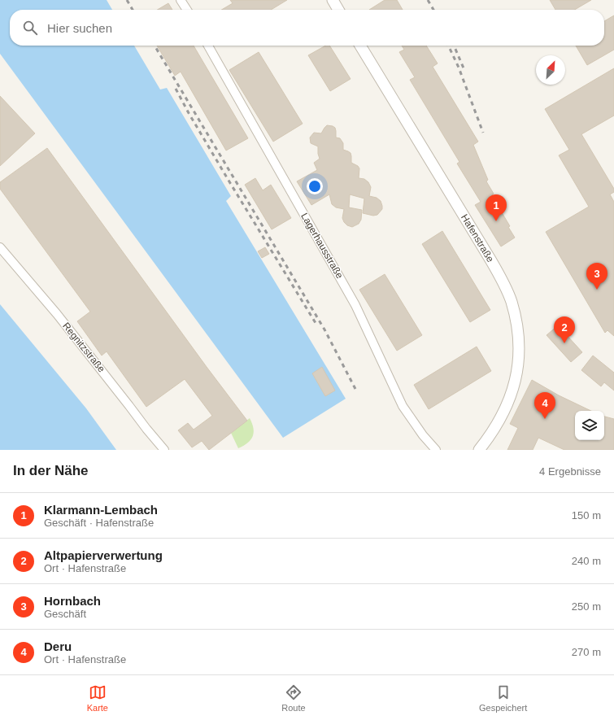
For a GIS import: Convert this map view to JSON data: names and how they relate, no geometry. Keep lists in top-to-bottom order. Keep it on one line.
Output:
{"streets":{"street":["Hafenstraße","Lagerhausstraße","Regnitzstraße"]},"north":"top right","page":{"search":"Hier suchen","pins":["1","3","2","4"],"heading":["In der Nähe","4 Ergebnisse"],"list":[{"mark":"1","name":"Klarmann-Lembach","note":"Geschäft · Hafenstraße","value":"150 m"},{"mark":"2","name":"Altpapierverwertung","note":"Ort · Hafenstraße","value":"240 m"},{"mark":"3","name":"Hornbach","note":"Geschäft","value":"250 m"},{"mark":"4","name":"Deru","note":"Ort · Hafenstraße","value":"270 m"}],"nav":["Karte","Route","Gespeichert"]}}
